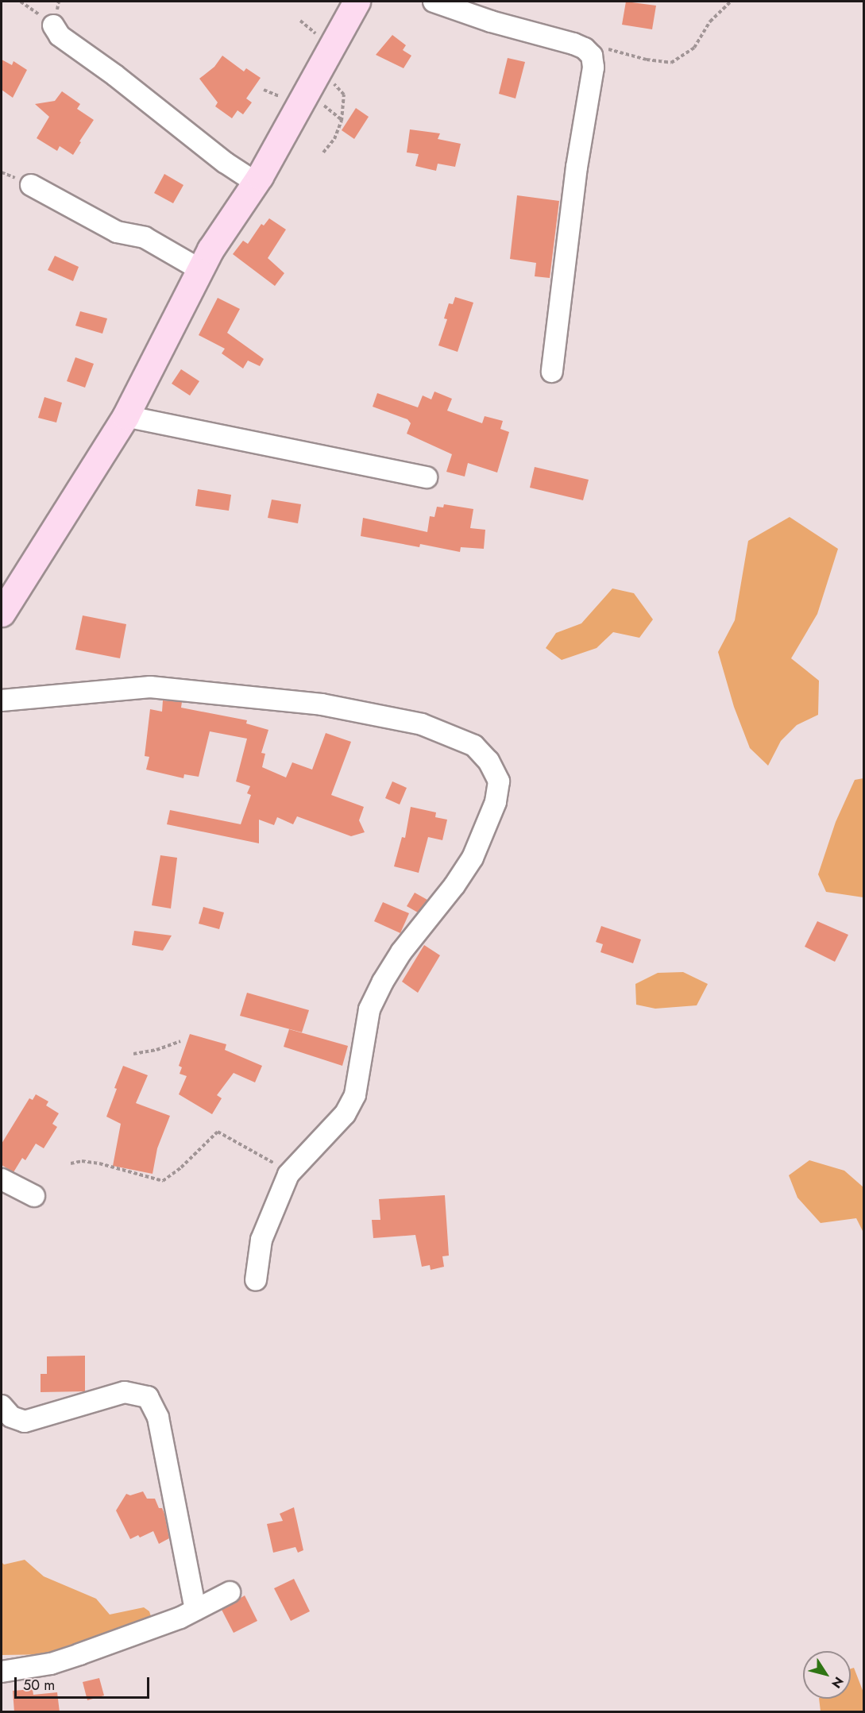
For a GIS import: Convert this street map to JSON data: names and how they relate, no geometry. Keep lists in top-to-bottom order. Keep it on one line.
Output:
{"scale_bar":"50 m","north":"bottom right"}
